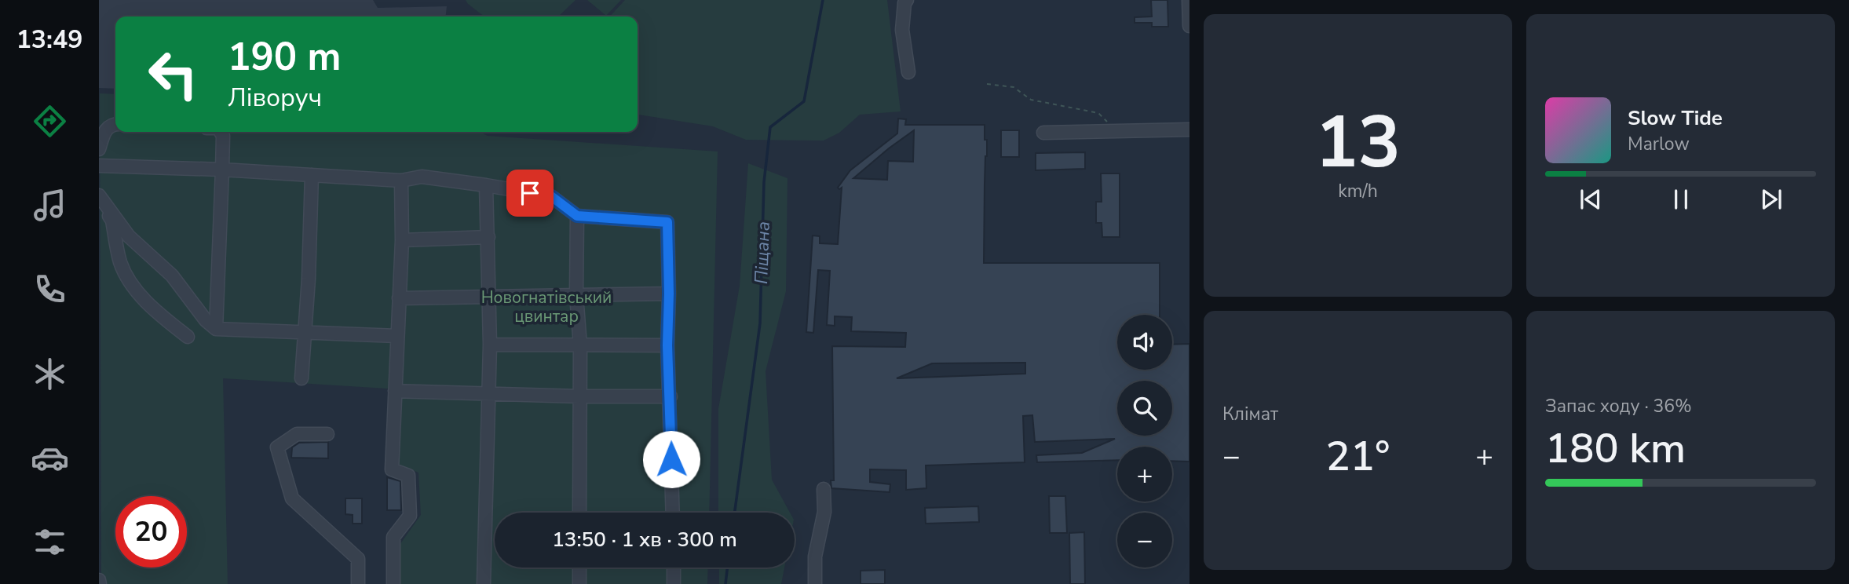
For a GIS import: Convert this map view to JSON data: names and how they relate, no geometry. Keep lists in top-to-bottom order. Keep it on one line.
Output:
{"water":["Піщана"],"parks":["Новогнатівський цвинтар"],"page":{"tabs":"13:49","tile":[["13","km/h"],"Клімат",["Запас ходу · 36%","180 km"]],"turn":["190 m","Ліворуч"],"song":["Slow Tide","Marlow"],"map_buttons":["+","−"],"heat":["−","21°","+"],"limit":"20","trip":"13:50 · 1 хв · 300 m"}}
